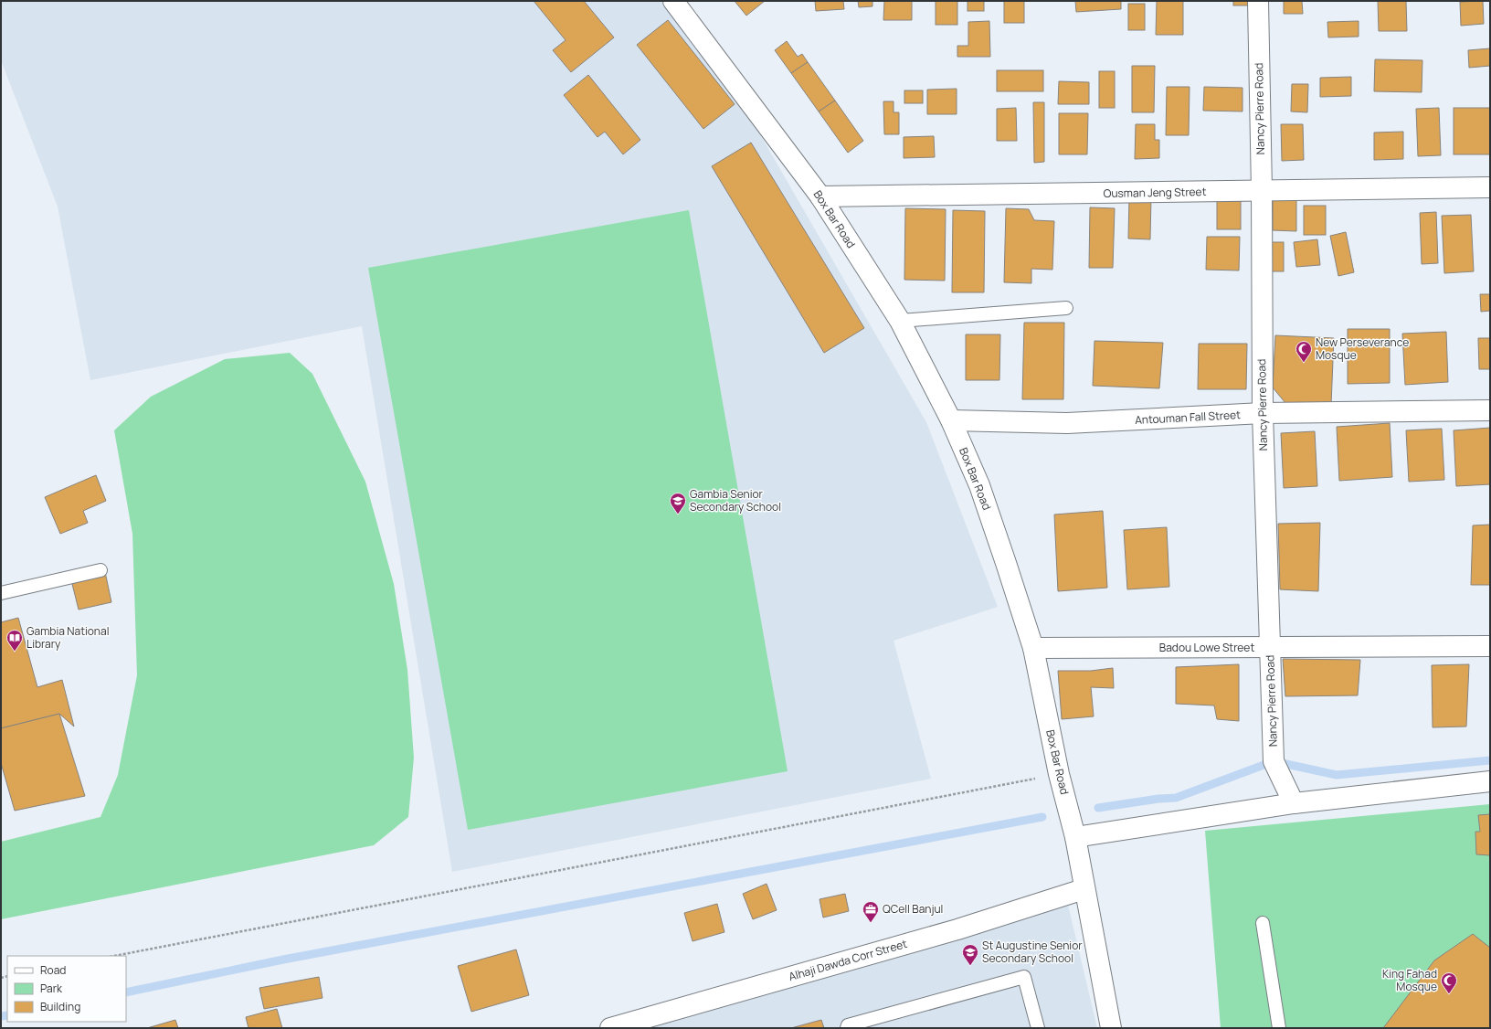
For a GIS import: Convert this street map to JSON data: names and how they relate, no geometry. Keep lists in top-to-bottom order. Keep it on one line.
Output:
{"streets":{"street":["Nancy Pierre Road","Ousman Jeng Street","Box Bar Road","Antouman Fall Street","Badou Lowe Street","Alhaji Dawda Corr Street"]},"crossings":[["Nancy Pierre Road","Ousman Jeng Street"],["Nancy Pierre Road","Antouman Fall Street"],["Nancy Pierre Road","Badou Lowe Street"],["Ousman Jeng Street","Box Bar Road"],["Box Bar Road","Antouman Fall Street"],["Box Bar Road","Badou Lowe Street"],["Box Bar Road","Alhaji Dawda Corr Street"]],"places":{"mosque":["New Perseverance Mosque","King Fahad Mosque"],"school or university":["Gambia Senior Secondary School","St Augustine Senior Secondary School"],"library":["Gambia National Library"],"office":["QCell Banjul"]},"legend":["Road","Park","Building"]}
